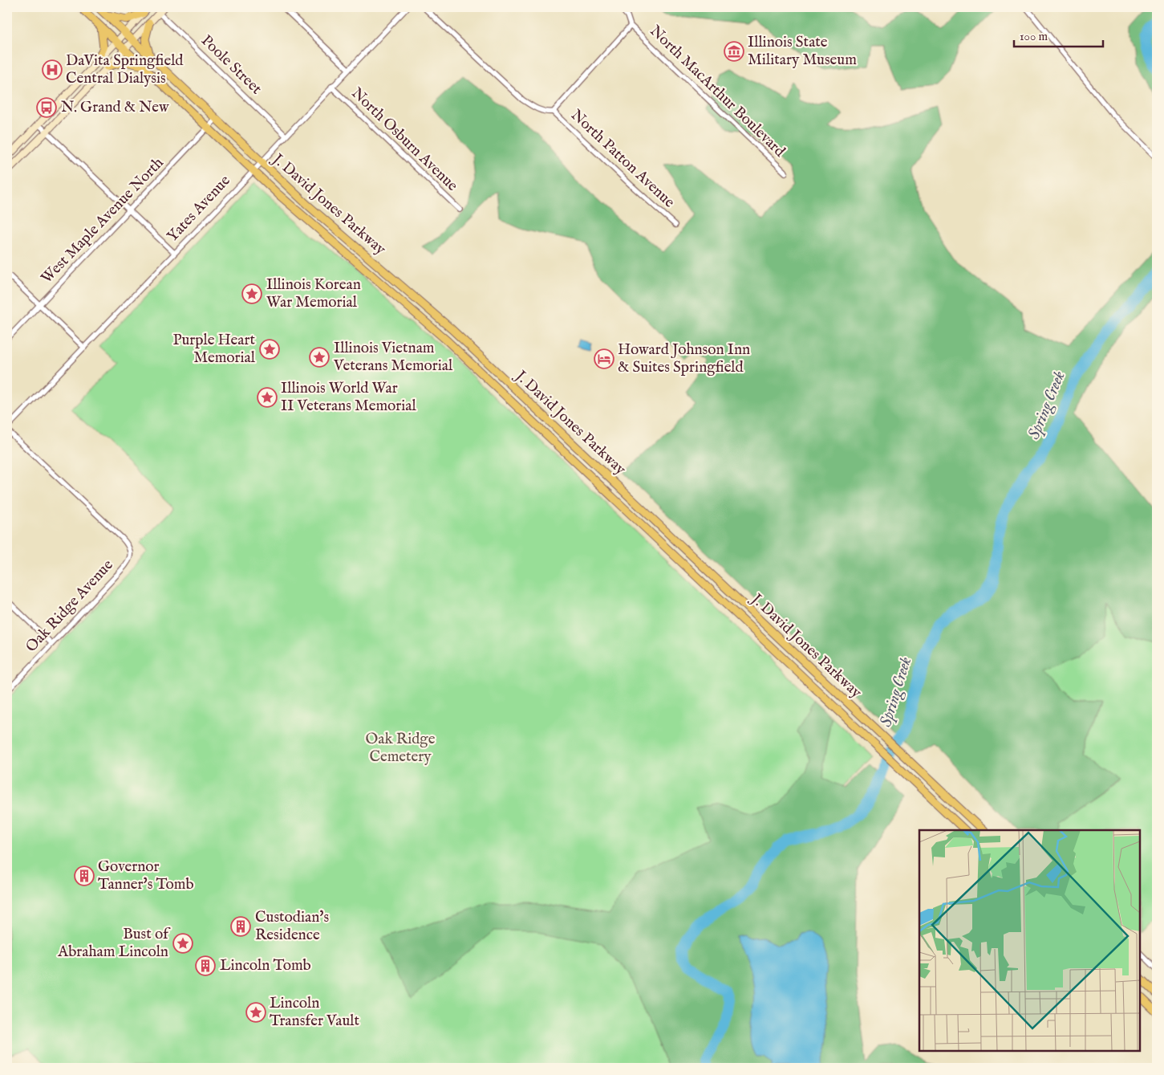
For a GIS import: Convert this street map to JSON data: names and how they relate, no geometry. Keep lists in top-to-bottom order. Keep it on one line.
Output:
{"streets":{"main road":["J. David Jones Parkway"],"street":["Poole Street","North MacArthur Boulevard","North Osburn Avenue","North Patton Avenue","Yates Avenue","West Maple Avenue North","Oak Ridge Avenue"]},"crossings":[["Poole Street","Yates Avenue"],["North Osburn Avenue","Yates Avenue"],["J. David Jones Parkway","Yates Avenue"],["J. David Jones Parkway","West Maple Avenue North"],["Yates Avenue","Oak Ridge Avenue"]],"water":["Spring Creek"],"parks":["Oak Ridge Cemetery"],"places":{"museum":["Illinois State Military Museum"],"hospital":["DaVita Springfield Central Dialysis"],"bus stop":["N. Grand & New"],"place":["Illinois Korean War Memorial","Purple Heart Memorial","Illinois Vietnam Veterans Memorial","Illinois World War II Veterans Memorial","Bust of Abraham Lincoln","Lincoln Transfer Vault"],"hotel":["Howard Johnson Inn & Suites Springfield"],"building":["Governor Tanner's Tomb","Custodian's Residence","Lincoln Tomb"]},"scale_bar":"100 m"}
